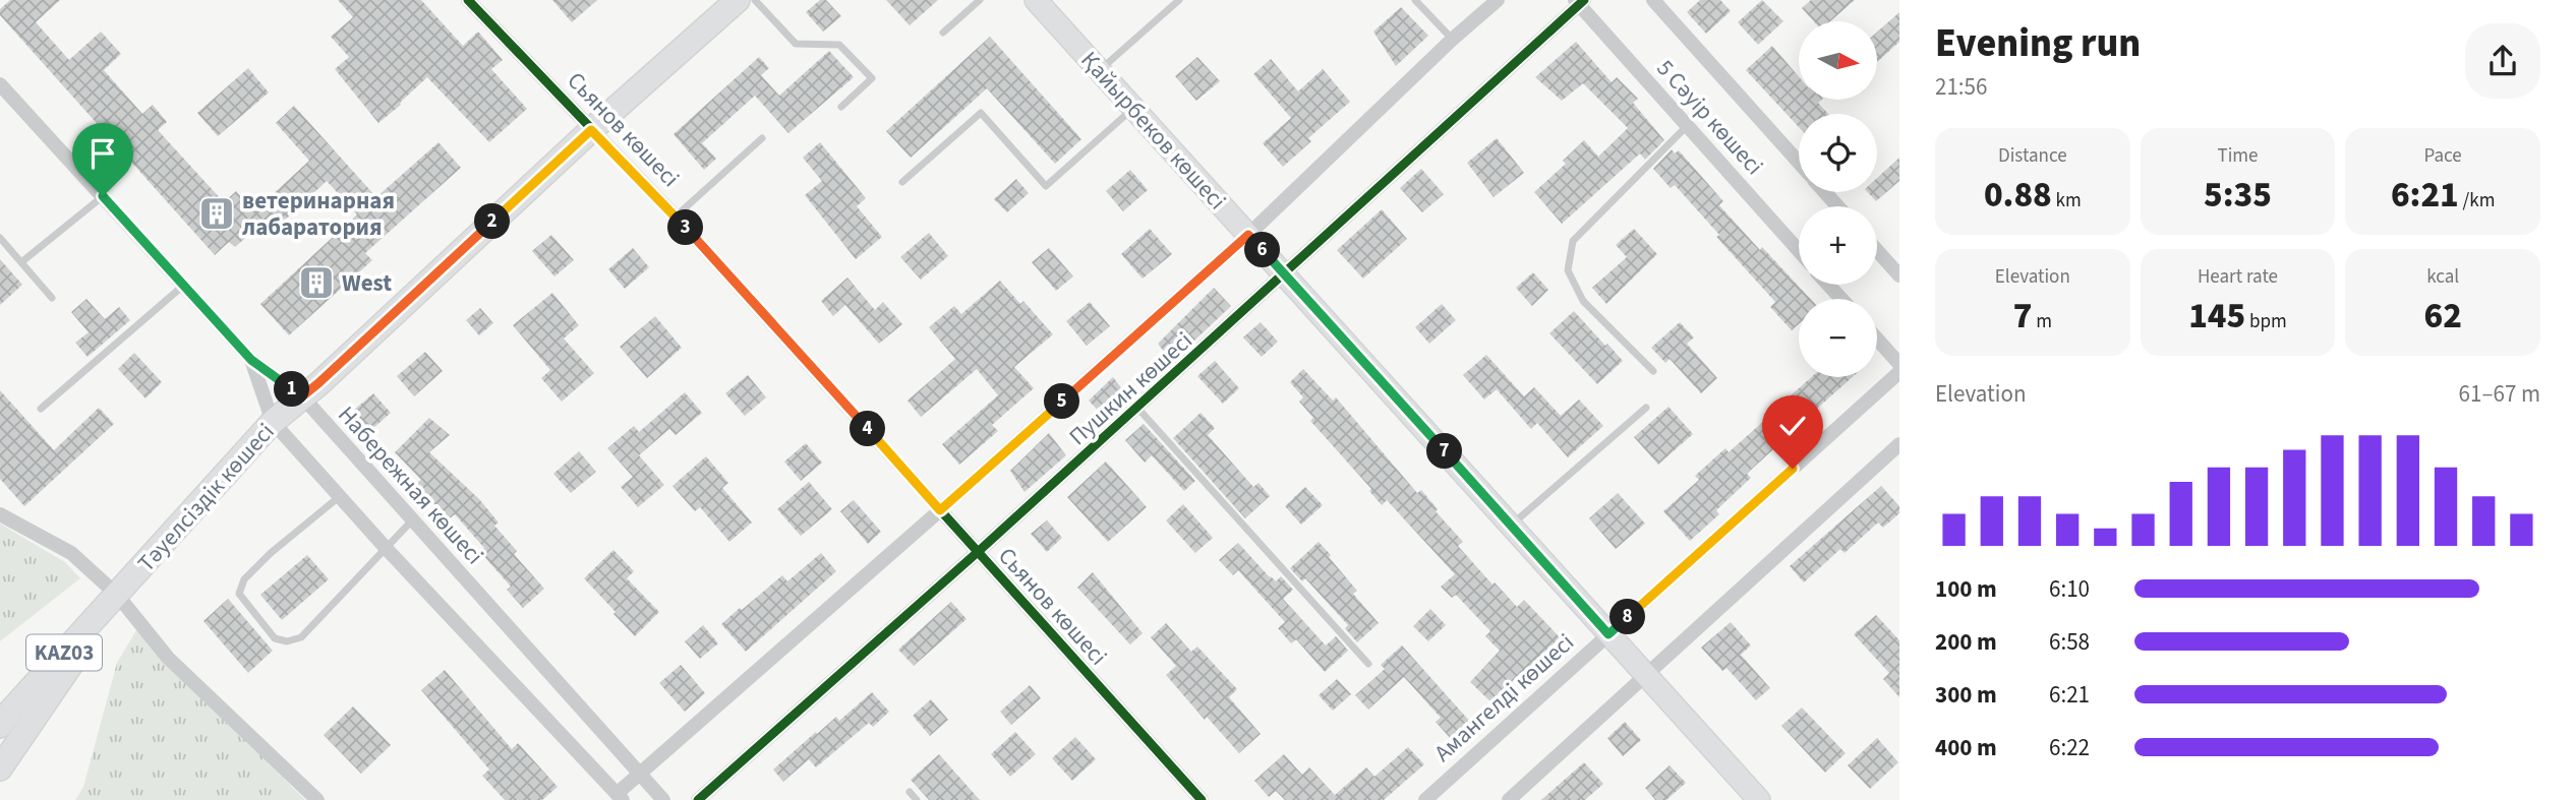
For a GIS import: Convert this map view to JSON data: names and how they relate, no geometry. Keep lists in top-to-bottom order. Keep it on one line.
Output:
{"streets":{"main road":["Қайырбеков көшесі","Тәуелсіздік көшесі","KАZ03"],"street":["5 Сәуір көшесі","Сьянов көшесі","Пушкин көшесі","Набережная көшесі","Амангелді көшесі"]},"crossings":[["5 Сәуір көшесі","Пушкин көшесі"],["Сьянов көшесі","Пушкин көшесі"],["Сьянов көшесі","Тәуелсіздік көшесі"],["Қайырбеков көшесі","Пушкин көшесі"],["Қайырбеков көшесі","Амангелді көшесі"],["Пушкин көшесі","Набережная көшесі"],["Набережная көшесі","Тәуелсіздік көшесі"],["Тәуелсіздік көшесі","KАZ03"]],"places":{"building":["ветеринарная лабаратория","West"]},"north":"right","page":{"heading":["Evening run","21:56"],"map_buttons":["+","−"],"stats":[["Distance","0.88 km"],["Time","5:35"],["Pace","6:21 /km"],["Elevation","7 m"],["Heart rate","145 bpm"],["kcal","62"]],"pins":["2","3","6","1","5","4","7","8"],"chart":["Elevation","61–67 m"],"list":[{"name":"100 m","note":"6:10"},{"name":"200 m","note":"6:58"},{"name":"300 m","note":"6:21"},{"name":"400 m","note":"6:22"}]}}
